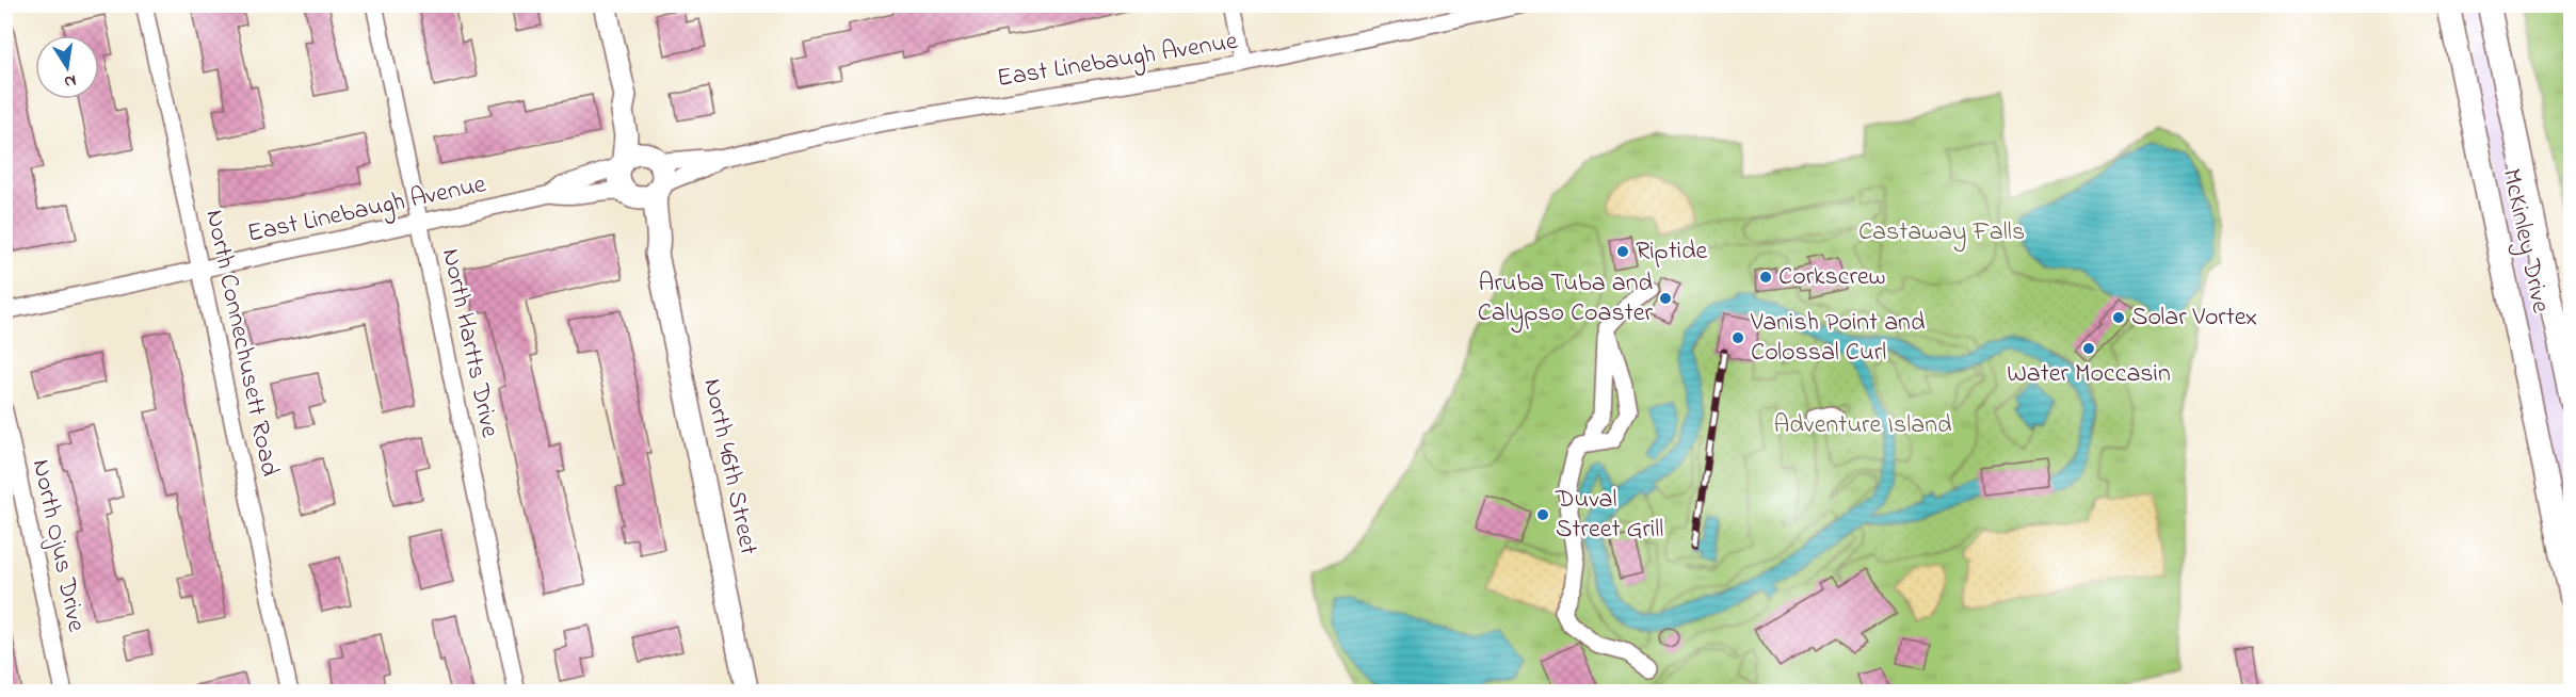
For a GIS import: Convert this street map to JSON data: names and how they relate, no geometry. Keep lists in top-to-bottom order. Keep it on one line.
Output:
{"streets":{"main road":["McKinley Drive","North 46th Street"],"street":["East Linebaugh Avenue","North Connechusett Road","North Hartts Drive","North Ojus Drive"]},"crossings":[["East Linebaugh Avenue","North Connechusett Road"],["East Linebaugh Avenue","North Hartts Drive"],["East Linebaugh Avenue","North 46th Street"]],"parks":["Castaway Falls","Adventure Island"],"places":["Riptide","Corkscrew","Aruba Tuba and Calypso Coaster","Solar Vortex","Vanish Point and Colossal Curl","Water Moccasin","Duval Street Grill"],"north":"bottom"}
